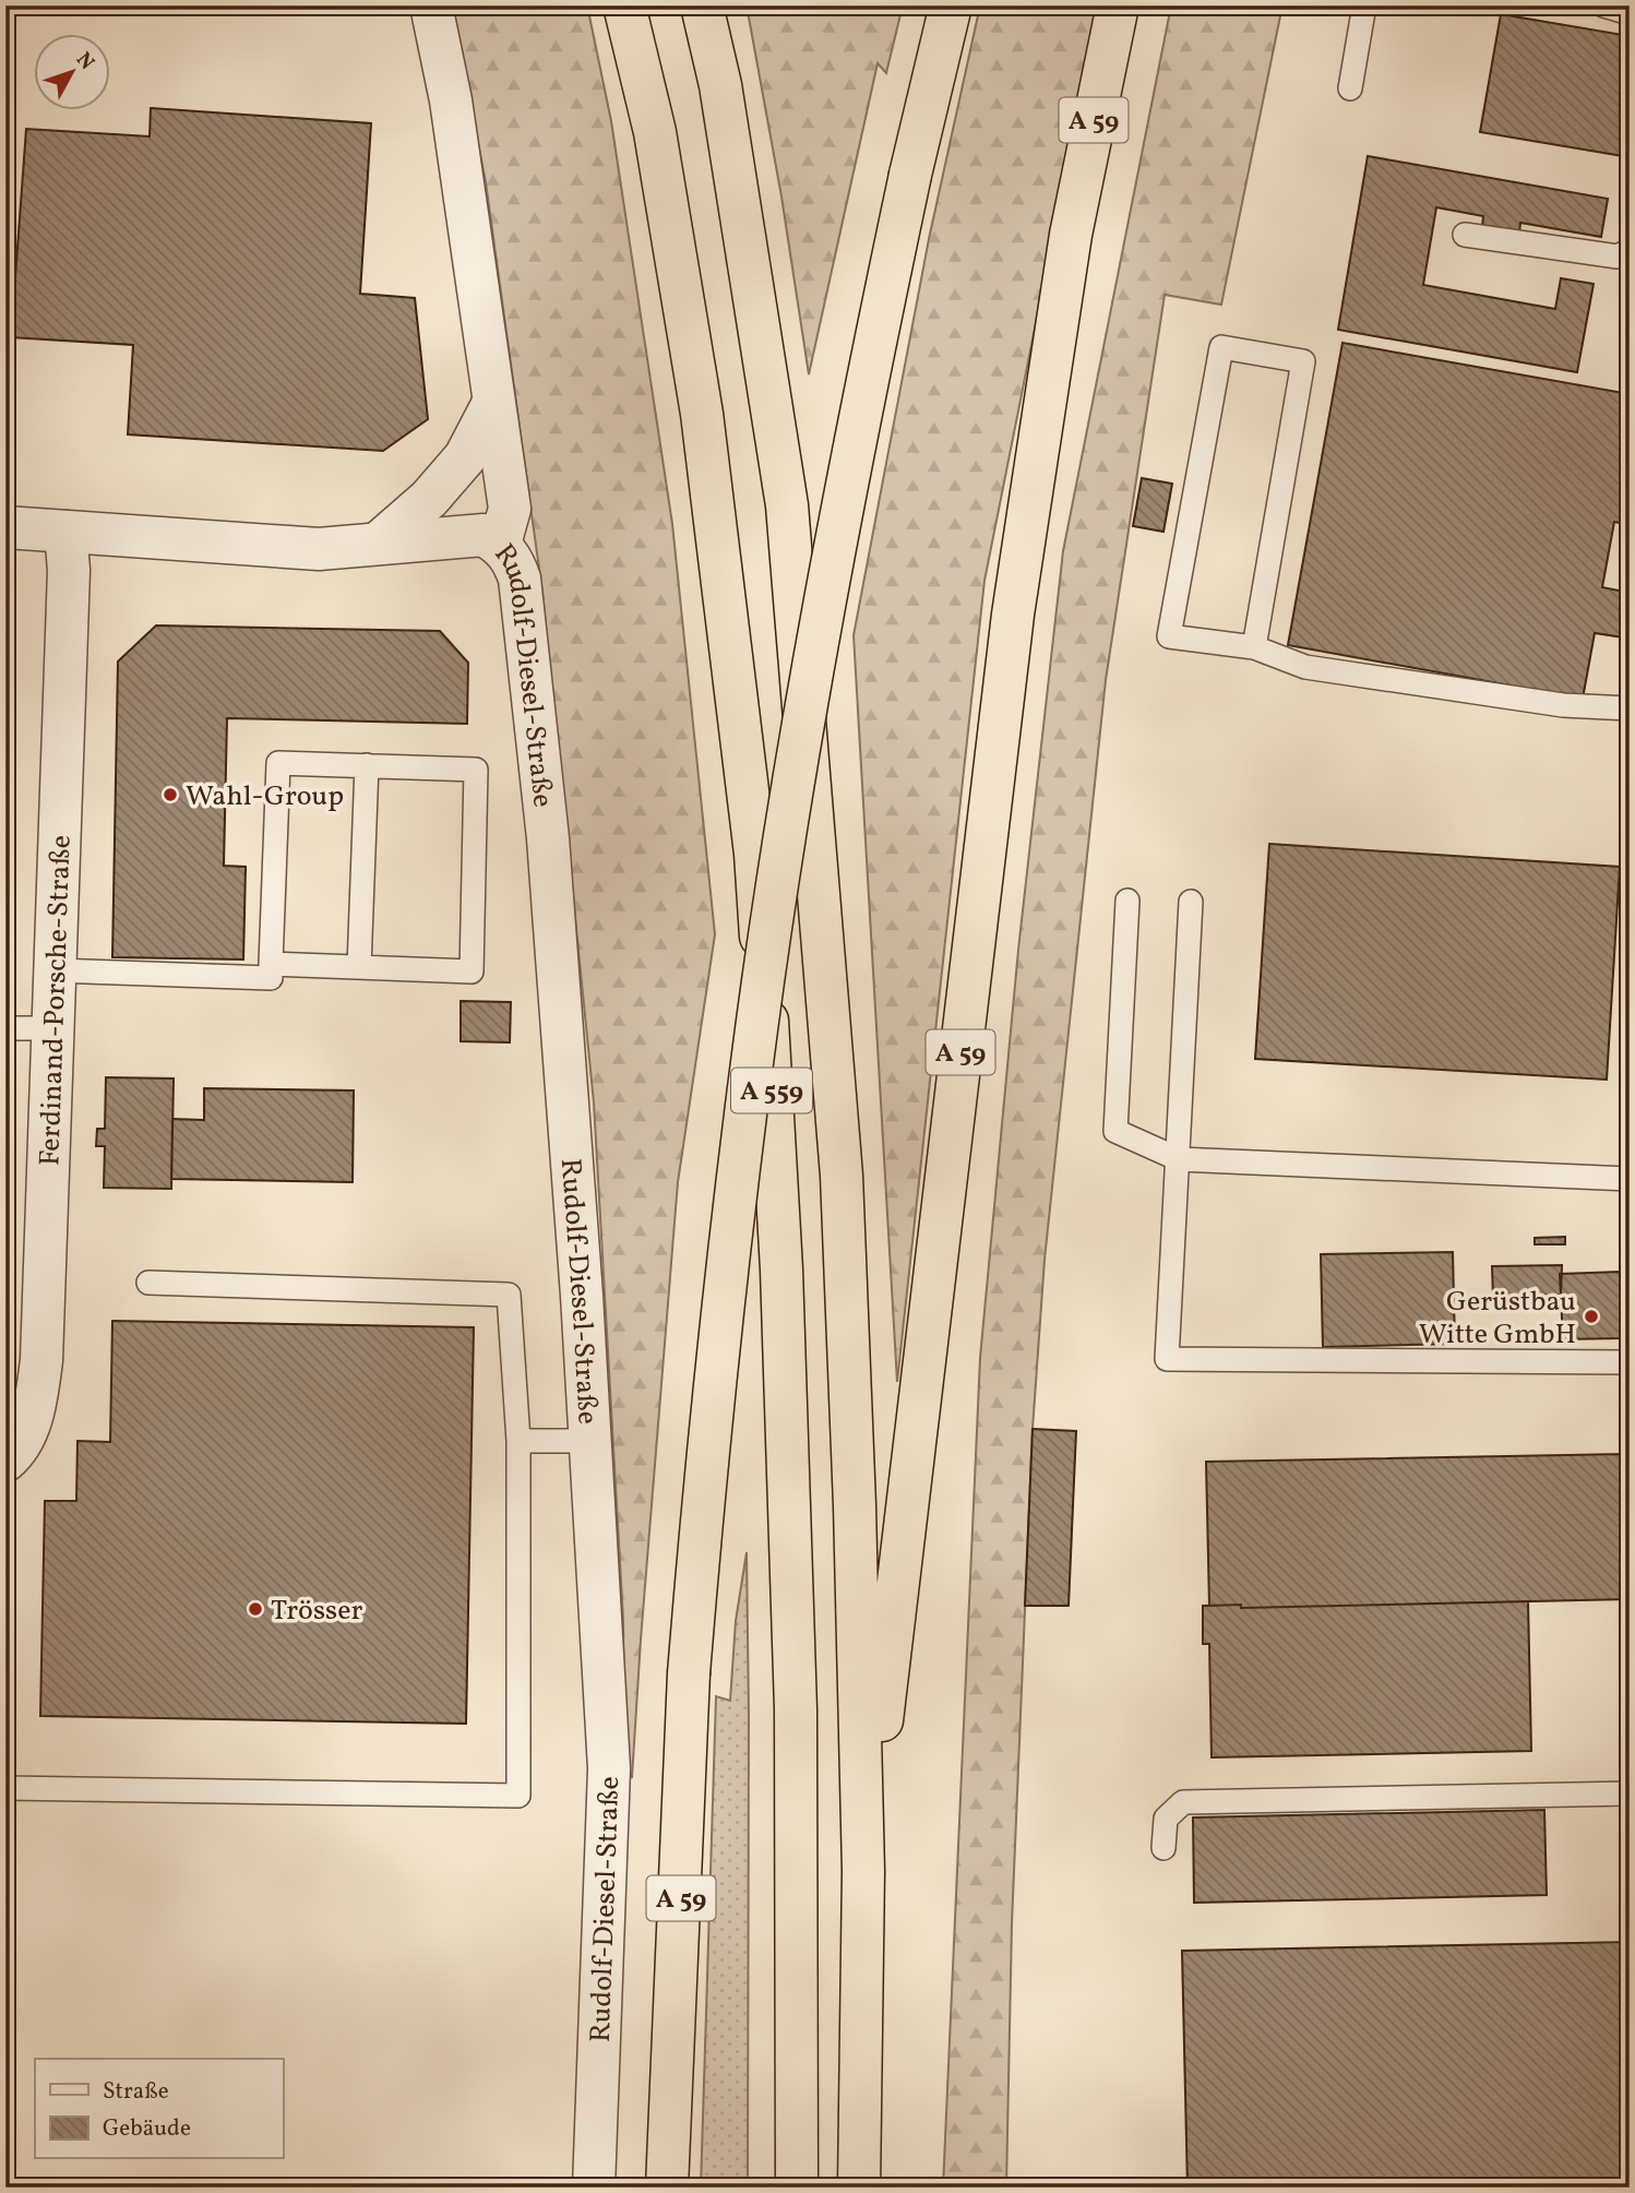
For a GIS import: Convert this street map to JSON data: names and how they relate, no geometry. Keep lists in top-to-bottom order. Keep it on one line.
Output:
{"streets":{"highway":["A 59","A 559"],"street":["Rudolf-Diesel-Straße","Ferdinand-Porsche-Straße"]},"crossings":[["A 59","A 559"]],"places":["Wahl-Group","Gerüstbau Witte GmbH","Trösser"],"legend":["Straße","Gebäude"],"north":"top right"}
